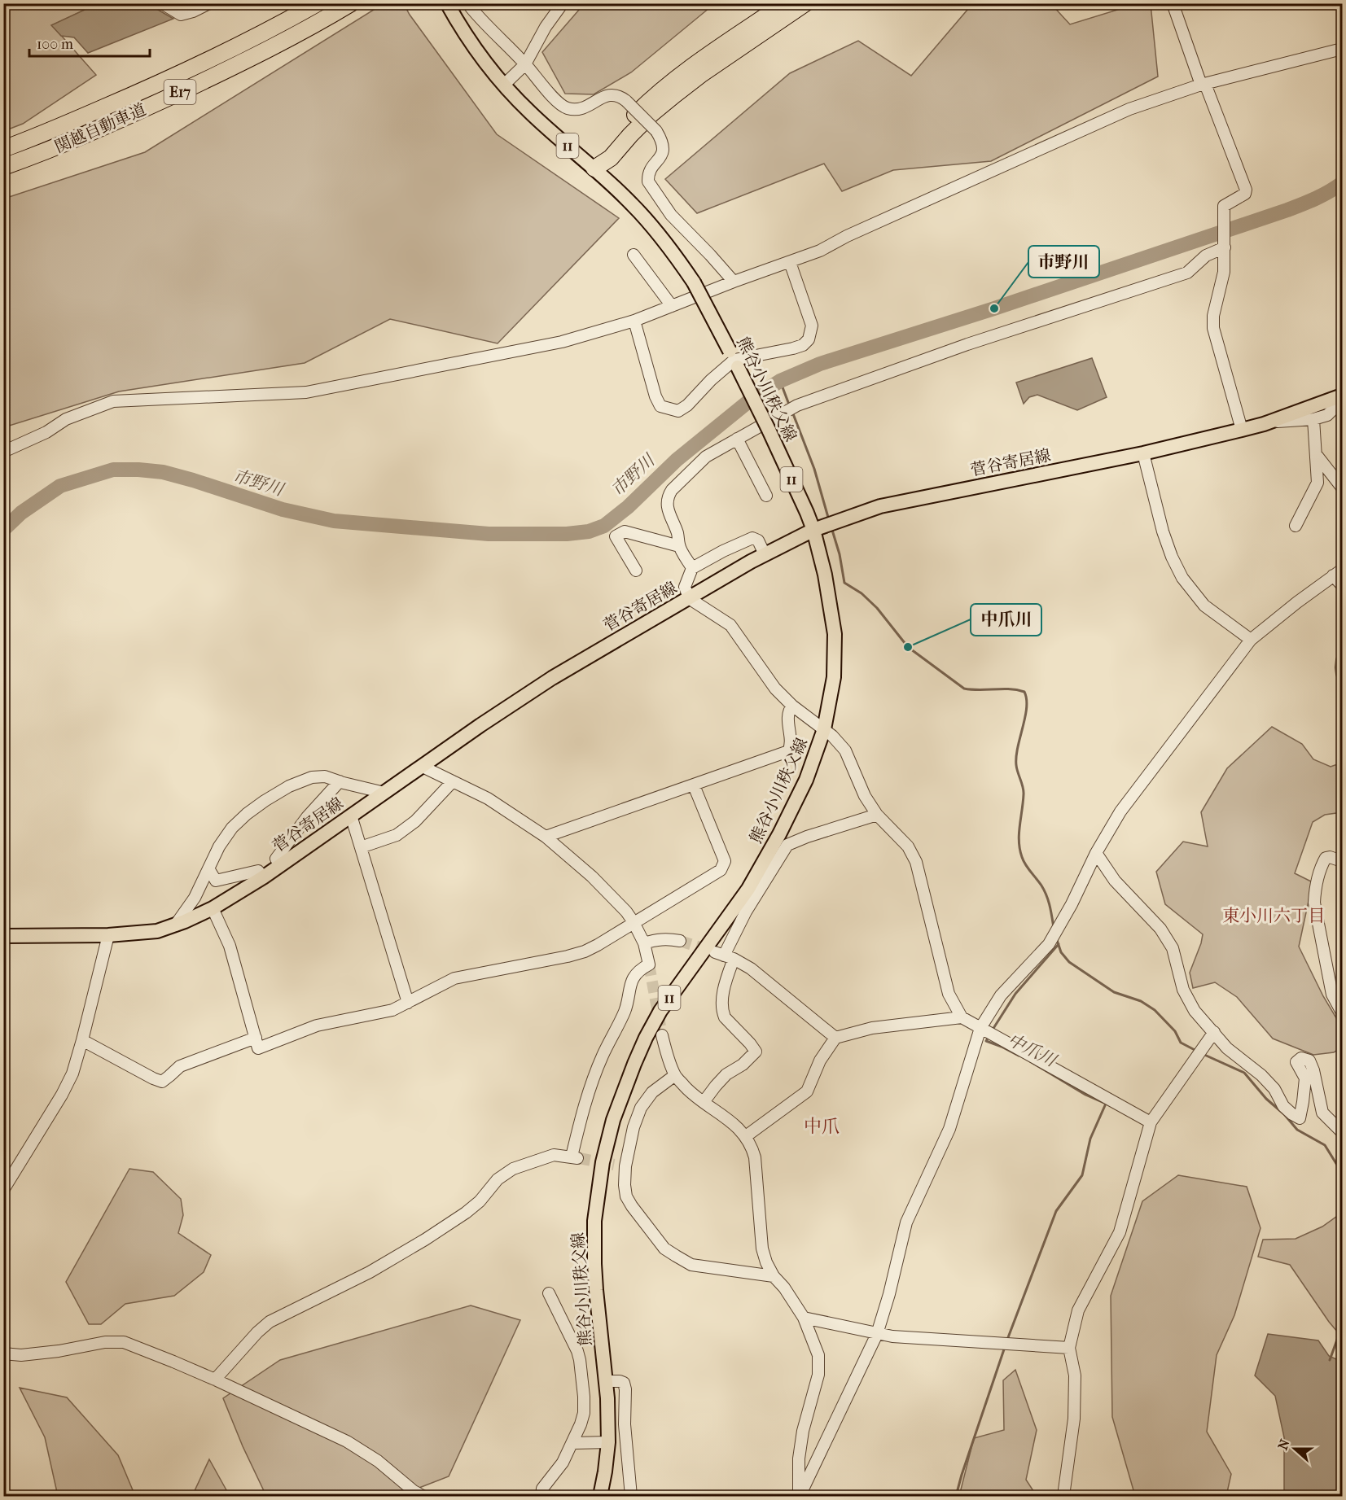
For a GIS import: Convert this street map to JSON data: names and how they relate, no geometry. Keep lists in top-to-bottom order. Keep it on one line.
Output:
{"streets":{"highway":["E17","関越自動車道"],"main road":["11","熊谷小川秩父線","菅谷寄居線"]},"crossings":[["熊谷小川秩父線","菅谷寄居線"]],"districts":["東小川六丁目","中爪"],"water":["市野川","中爪川"],"places":["市野川","中爪川"],"scale_bar":"100 m","north":"left"}
